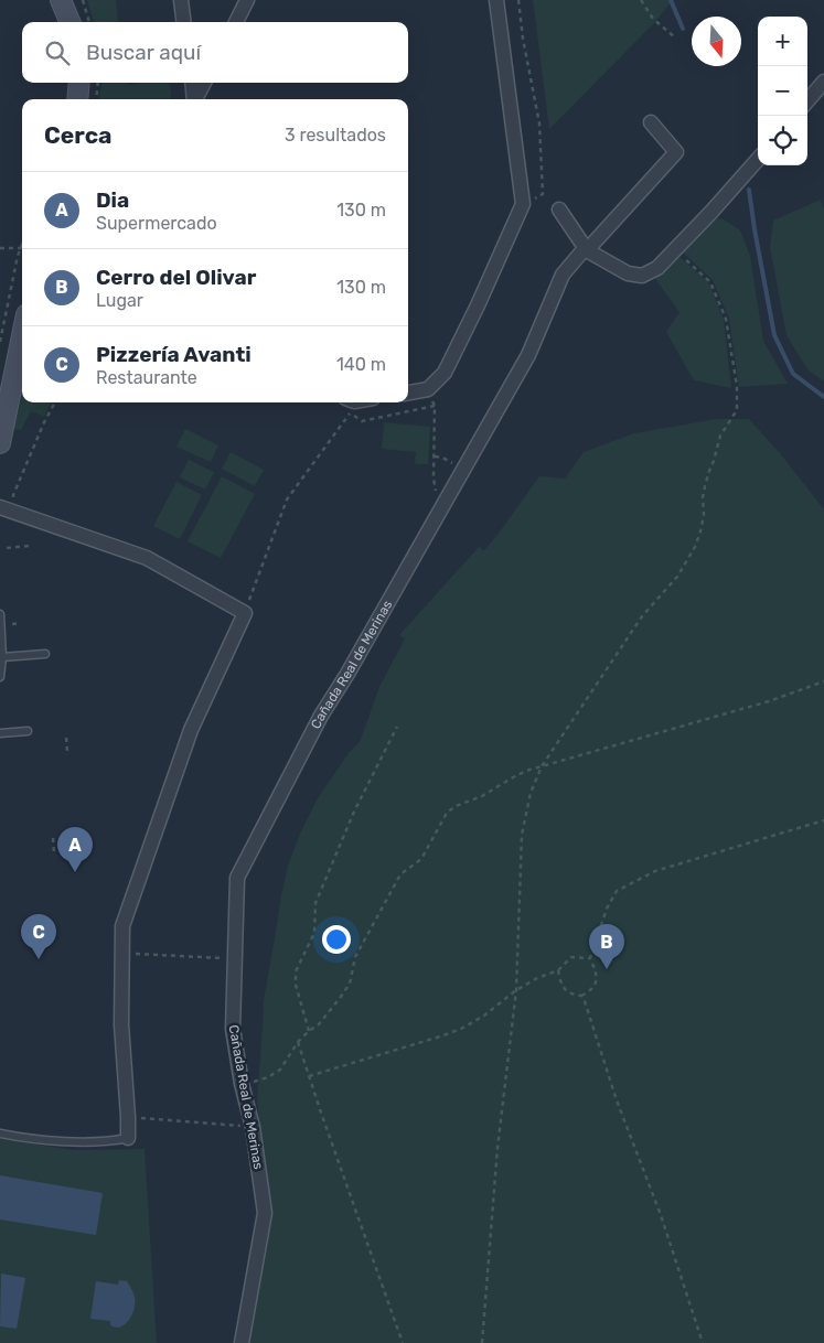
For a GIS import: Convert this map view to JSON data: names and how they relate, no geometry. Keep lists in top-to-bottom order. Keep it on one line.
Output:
{"streets":{"street":["Cañada Real de Merinas"]},"north":"bottom","page":{"map_buttons":["+","−"],"search":"Buscar aquí","heading":["Cerca","3 resultados"],"list":[{"mark":"A","name":"Dia","note":"Supermercado","value":"130 m"},{"mark":"B","name":"Cerro del Olivar","note":"Lugar","value":"130 m"},{"mark":"C","name":"Pizzería Avanti","note":"Restaurante","value":"140 m"}],"pins":["A","C","B"]}}
